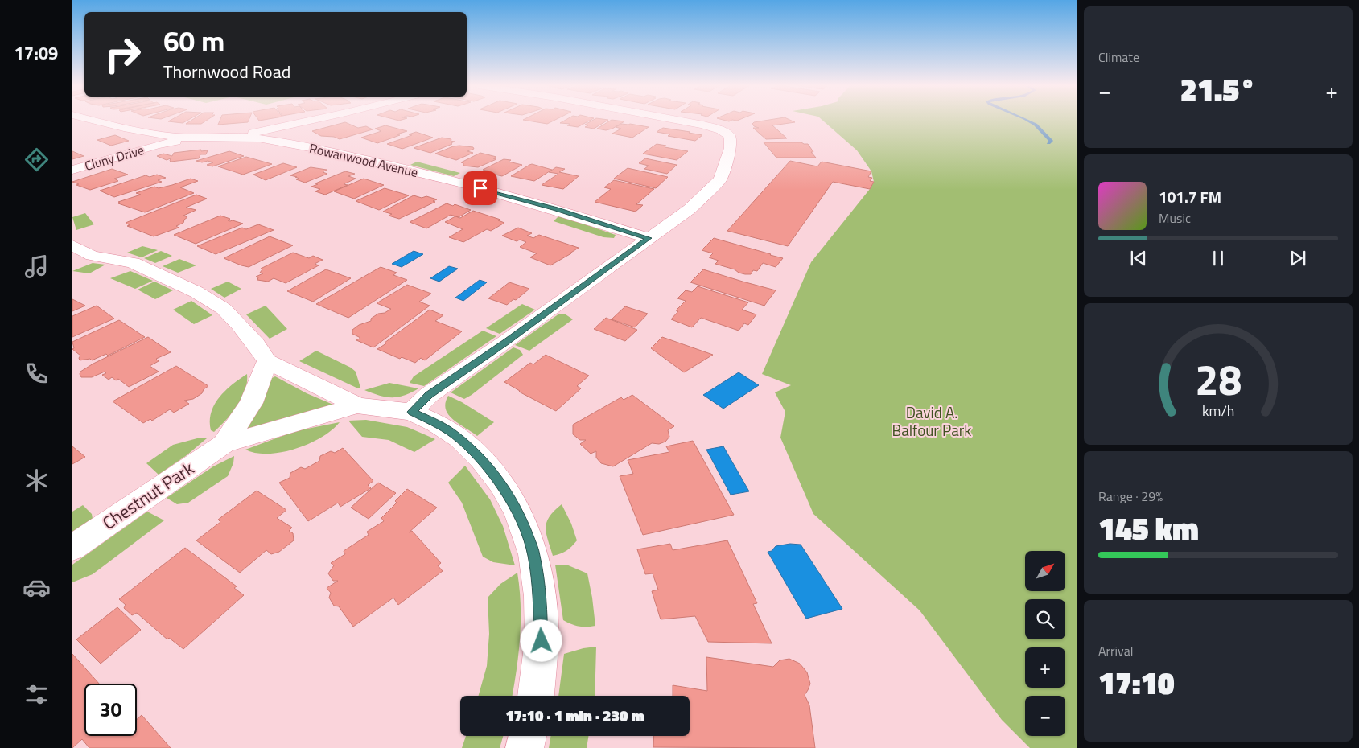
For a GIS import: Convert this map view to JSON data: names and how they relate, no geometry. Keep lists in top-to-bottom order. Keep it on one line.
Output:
{"streets":{"street":["Cluny Drive","Rowanwood Avenue","Chestnut Park"]},"crossings":[["Cluny Drive","Rowanwood Avenue"]],"parks":["David A. Balfour Park"],"north":"top right","page":{"tabs":"17:09","tile":["Climate",["Range · 29%","145 km"],["Arrival","17:10"]],"turn":["60 m","Thornwood Road"],"heat":["−","21.5°","+"],"song":["101.7 FM","Music"],"map_buttons":["+","−"],"limit":"30","trip":"17:10 · 1 min · 230 m","gauge":["28","km/h"]}}
